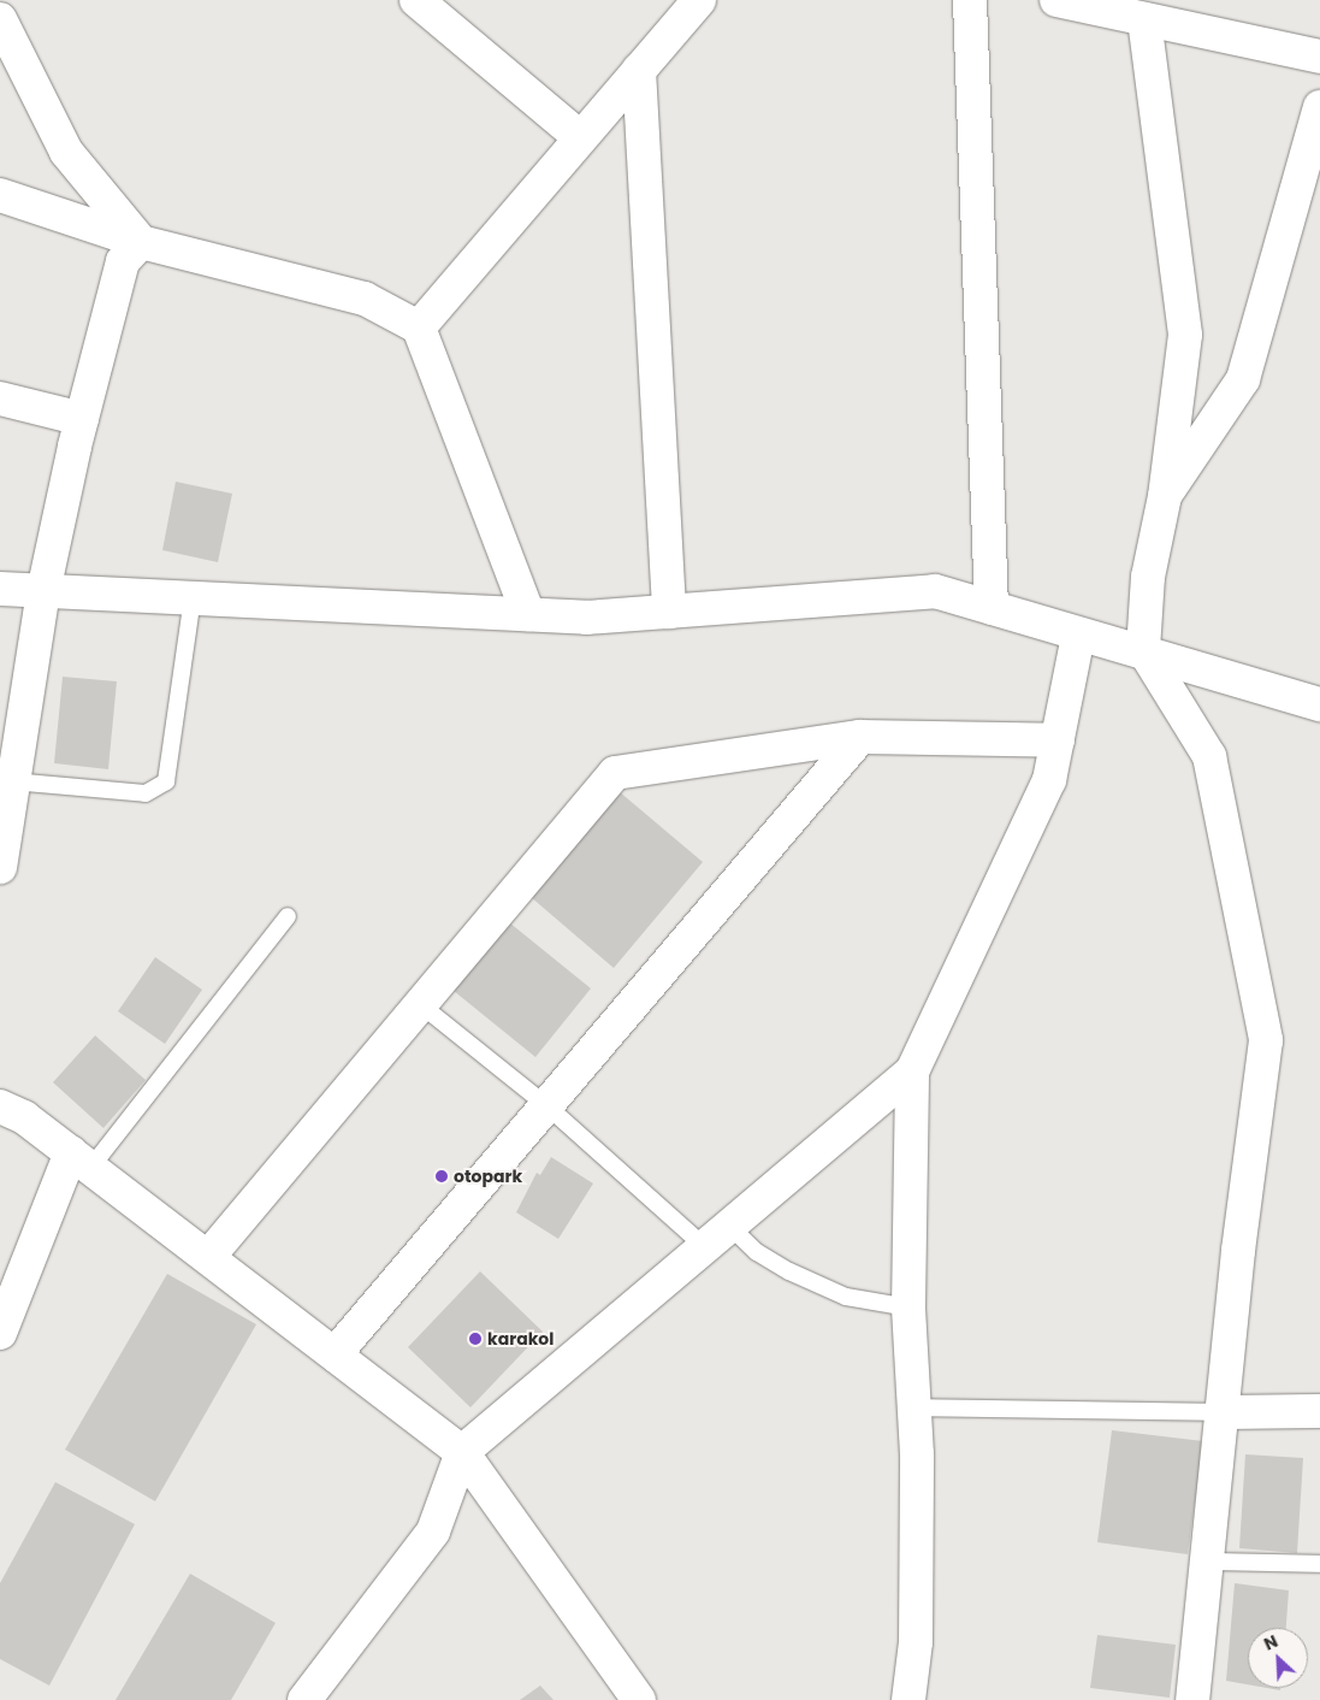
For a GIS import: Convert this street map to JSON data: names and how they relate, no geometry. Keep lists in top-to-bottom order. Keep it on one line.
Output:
{"places":["otopark","karakol"],"north":"top left"}
